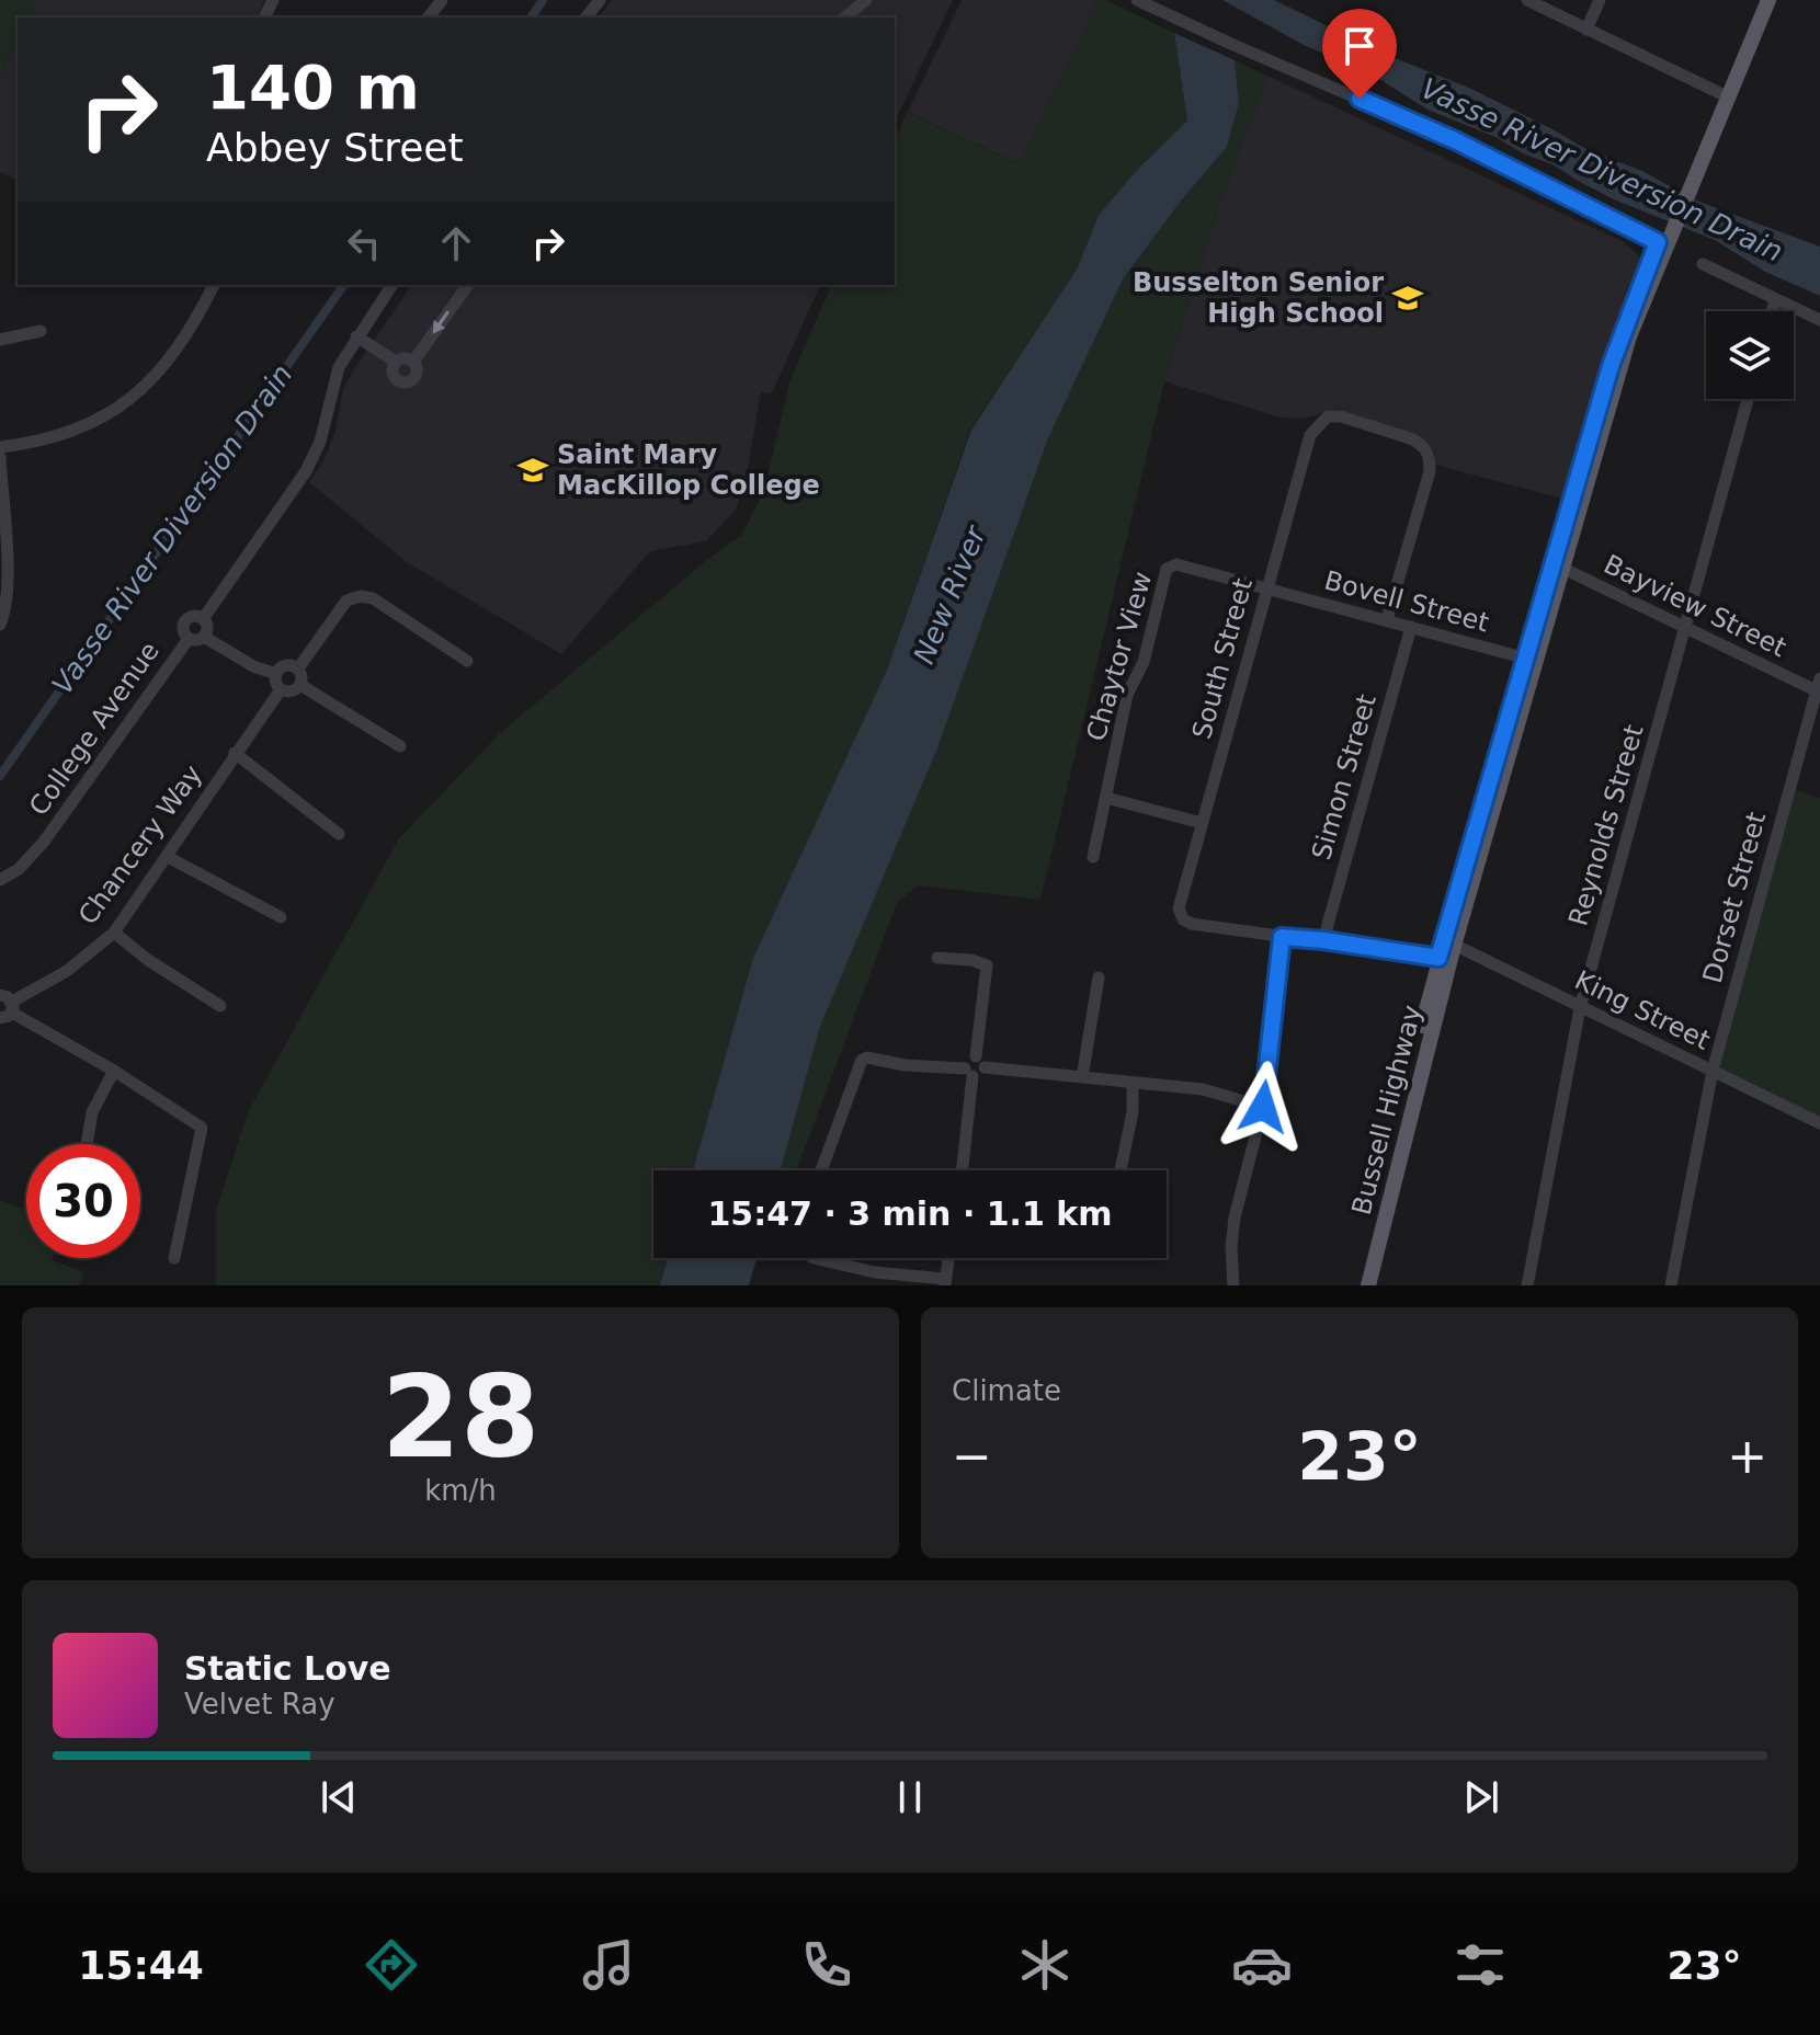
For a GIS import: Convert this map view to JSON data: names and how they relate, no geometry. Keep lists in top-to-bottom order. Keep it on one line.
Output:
{"streets":{"main road":["Bussell Highway"],"street":["Bovell Street","Bayview Street","Chaytor View","South Street","College Avenue","Simon Street","Reynolds Street","Chancery Way","Dorset Street","King Street"]},"crossings":[["Bovell Street","Chaytor View"],["Bovell Street","South Street"],["Bovell Street","Simon Street"],["Bovell Street","Bussell Highway"],["Bayview Street","Reynolds Street"],["Bayview Street","Dorset Street"],["Bayview Street","Bussell Highway"],["Chaytor View","South Street"],["South Street","King Street"],["Simon Street","King Street"],["Reynolds Street","King Street"],["Dorset Street","King Street"],["King Street","Bussell Highway"]],"water":["Vasse River Diversion Drain","New River"],"places":{"school or university":["Busselton Senior High School","Saint Mary MacKillop College"]},"page":{"turn":["140 m","Abbey Street"],"limit":"30","trip":"15:47 · 3 min · 1.1 km","tile":[["28","km/h"],"Climate"],"heat":["−","23°","+"],"song":["Static Love","Velvet Ray"],"tabs":["15:44","23°"]}}
